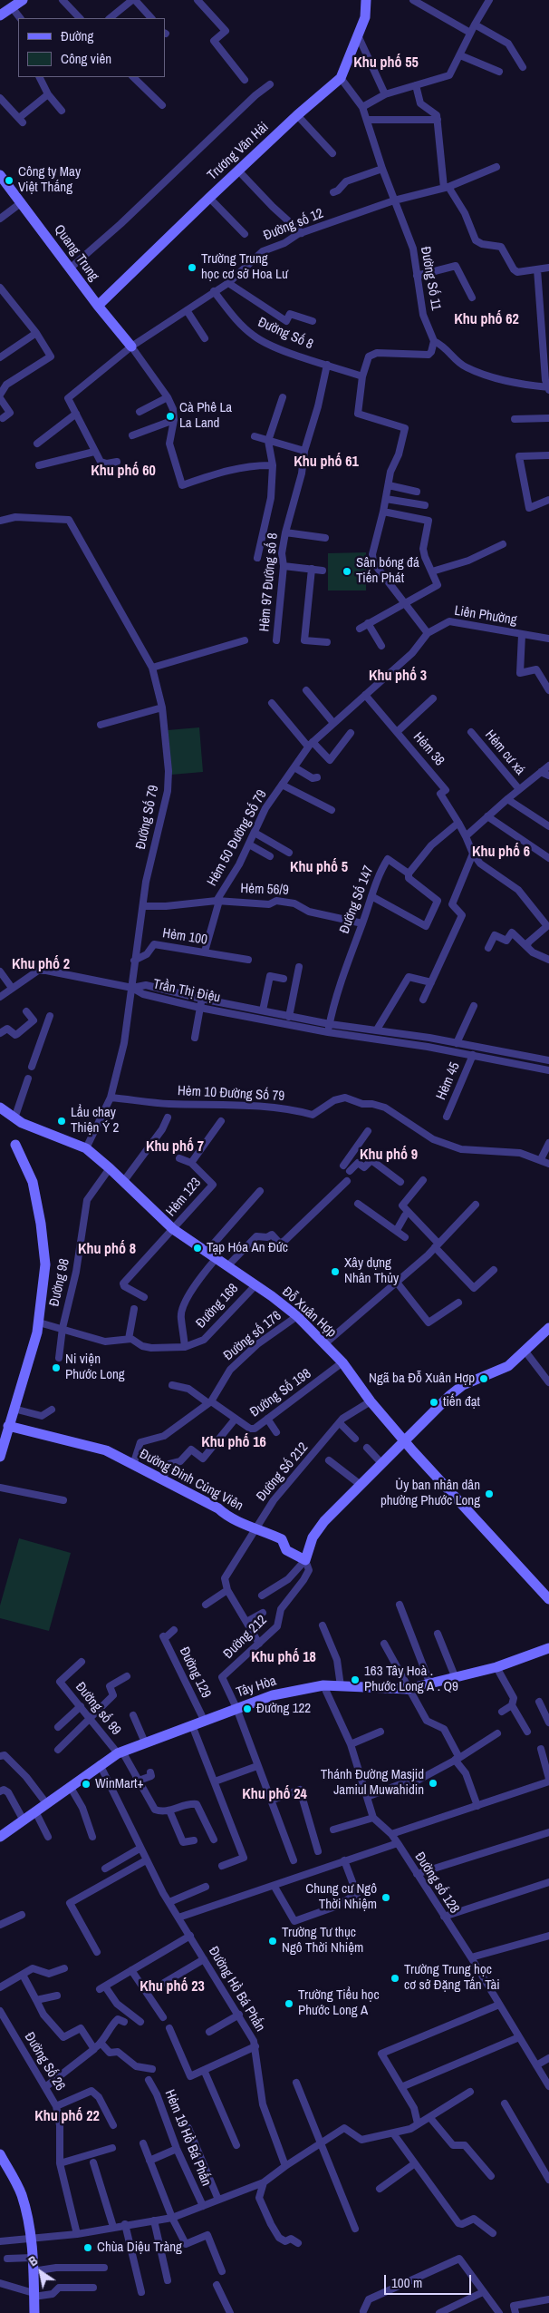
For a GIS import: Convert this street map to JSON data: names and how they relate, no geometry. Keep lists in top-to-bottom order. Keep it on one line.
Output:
{"streets":{"street":["Trương Văn Hải","Đường số 12","Quang Trung","Đường Số 11","Đường Số 8","Hẻm 97 Đường số 8","Liên Phường","Hẻm 38","Hẻm cư xá","Đường Số 79","Hẻm 50 Đường Số 79","Hẻm 56/9","Đường Số 147","Hẻm 100","Trần Thị Điệu","Hẻm 45","Hẻm 10 Đường Số 79","Hẻm 123","Đường 98","Đường 168","Đỗ Xuân Hợp","Đường số 176","Đường Số 198","Đường Số 212","Đường Đinh Củng Viên","Đường 212","Đường 129","Tây Hòa","Đường số 99","Đường số 128","Đường Hồ Bá Phấn","Đường Số 26","Hẻm 19 Hồ Bá Phấn"]},"crossings":[["Trương Văn Hải","Quang Trung"],["Trương Văn Hải","Đường Số 11"],["Đường số 12","Quang Trung"],["Đường số 12","Đường Số 11"],["Đường số 12","Đường Số 8"],["Liên Phường","Hẻm 38"],["Liên Phường","Hẻm 50 Đường Số 79"],["Hẻm 38","Hẻm 50 Đường Số 79"],["Đường Số 79","Hẻm 50 Đường Số 79"],["Đường Số 79","Hẻm 100"],["Đường Số 79","Trần Thị Điệu"],["Đường Số 79","Hẻm 10 Đường Số 79"],["Đường Số 79","Đỗ Xuân Hợp"],["Hẻm 50 Đường Số 79","Hẻm 56/9"],["Hẻm 56/9","Đường Số 147"],["Đường Số 147","Trần Thị Điệu"],["Trần Thị Điệu","Hẻm 45"],["Hẻm 123","Đỗ Xuân Hợp"],["Đường 98","Đường 168"],["Đường 98","Đỗ Xuân Hợp"],["Đường 168","Đỗ Xuân Hợp"],["Đỗ Xuân Hợp","Đường số 176"],["Đỗ Xuân Hợp","Đường Số 198"],["Đỗ Xuân Hợp","Đường Số 212"],["Đường số 176","Đường Số 198"],["Đường số 176","Đường Đinh Củng Viên"],["Đường Số 212","Đường Đinh Củng Viên"],["Đường Đinh Củng Viên","Đường 212"],["Đường 212","Tây Hòa"],["Đường 129","Tây Hòa"],["Tây Hòa","Đường số 99"],["Tây Hòa","Đường Hồ Bá Phấn"]],"districts":["Khu phố 55","Khu phố 62","Khu phố 61","Khu phố 60","Khu phố 3","Khu phố 6","Khu phố 5","Khu phố 2","Khu phố 7","Khu phố 9","Khu phố 8","Khu phố 16","Khu phố 18","Khu phố 24","Khu phố 23","Khu phố 22"],"places":["Công ty May Việt Thắng","Trường Trung học cơ sở Hoa Lư","Cà Phê La La Land","Sân bóng đá Tiến Phát","Lẩu chay Thiện Ý 2","Tạp Hóa An Đức","Xây dựng Nhân Thủy","Ni viện Phước Long","Ngã ba Đỗ Xuân Hợp","tiến đạt","Ủy ban nhân dân phường Phước Long","163 Tây Hoà . Phước Long A . Q9","Đường 122","Thánh Đường Masjid Jamiul Muwahidin","WinMart+","Chung cư Ngô Thời Nhiệm","Trường Tư thục Ngô Thời Nhiệm","Trường Trung học cơ sở Đặng Tấn Tài","Trường Tiểu học Phước Long A","Chùa Diệu Tràng"],"legend":["Đường","Công viên"],"scale_bar":"100 m","north":"top left"}
